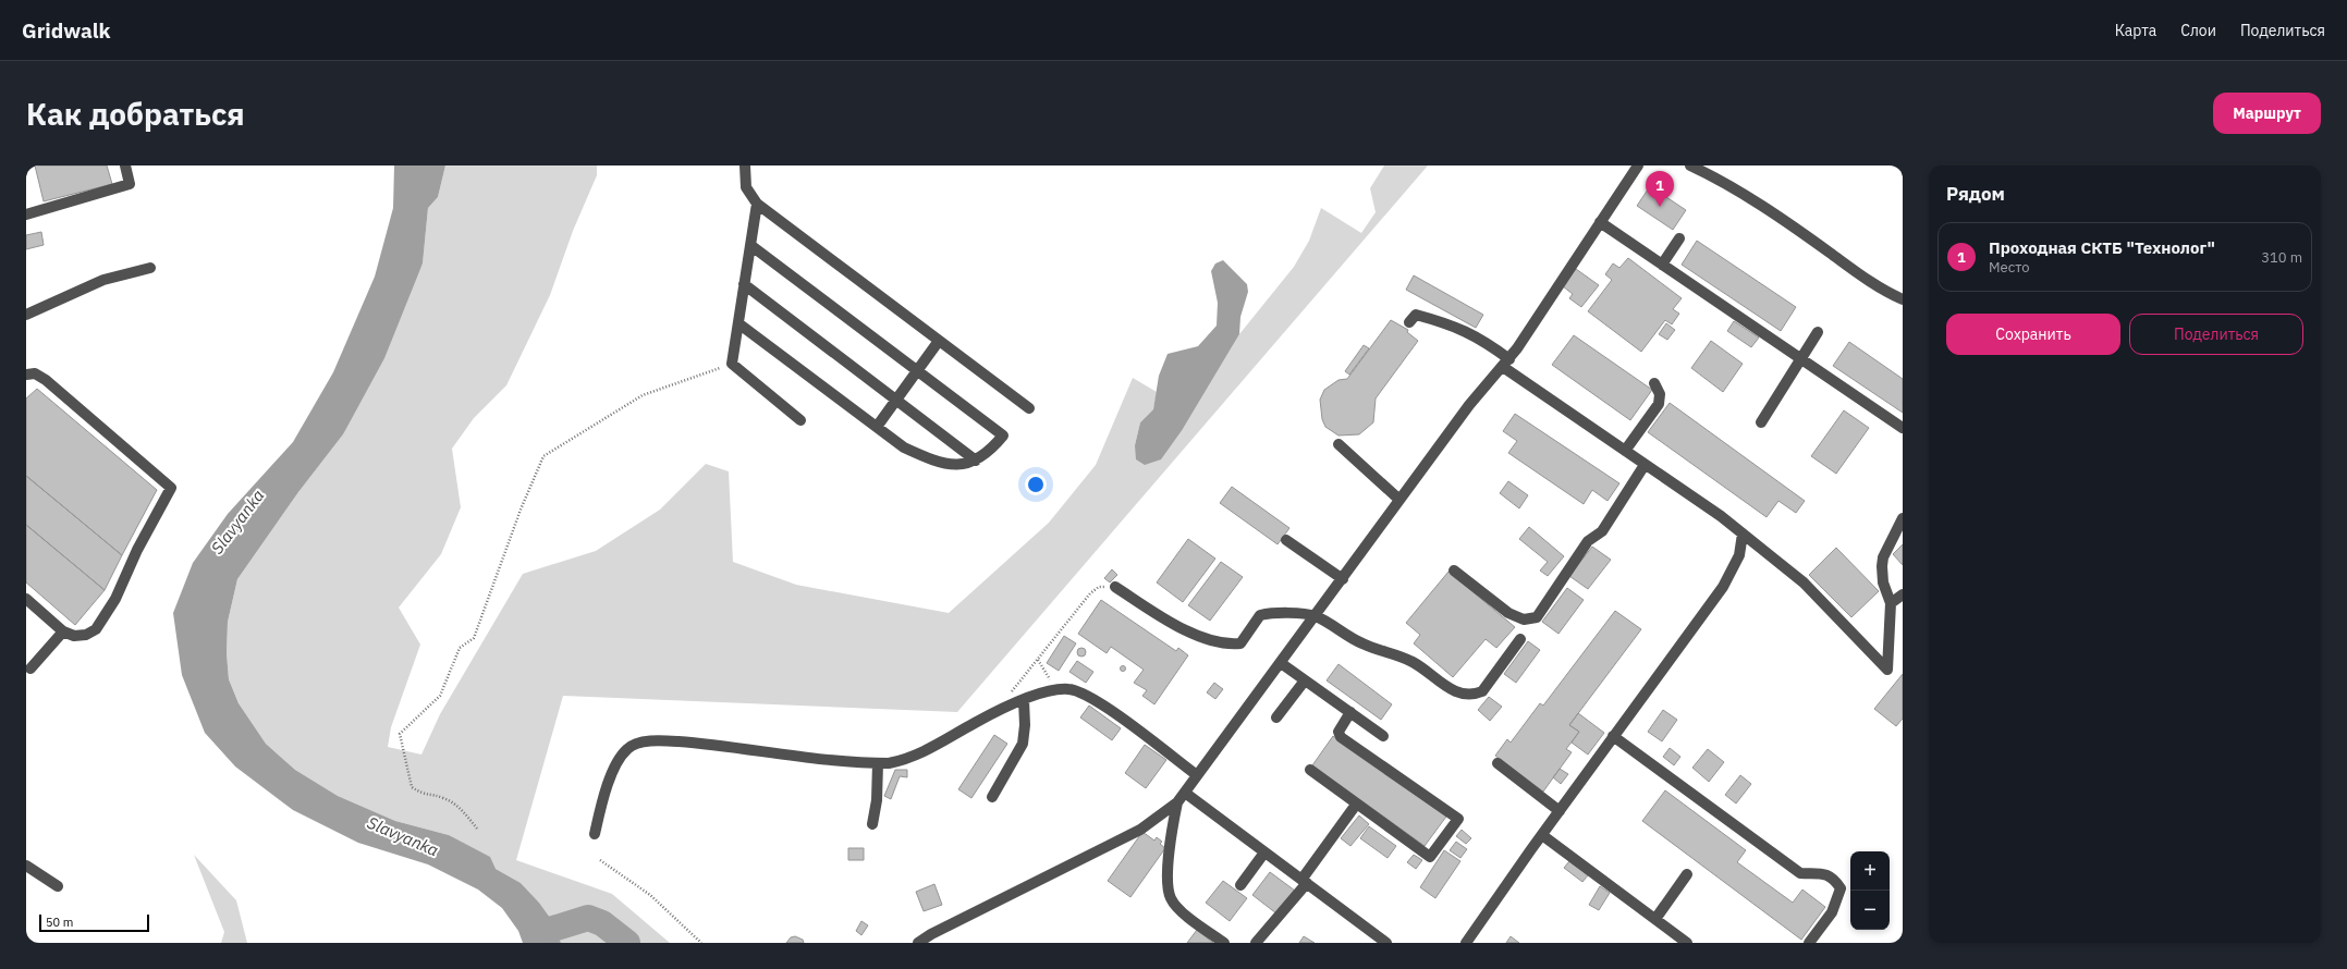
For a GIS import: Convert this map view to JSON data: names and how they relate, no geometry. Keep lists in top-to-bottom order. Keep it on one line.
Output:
{"water":["Slavyanka"],"scale_bar":"50 m","page":{"header":"Gridwalk","nav":["Карта","Слои","Поделиться"],"buttons":["Маршрут",["Сохранить","Поделиться"]],"title":"Как добраться","heading":"Рядом","pins":"1","list":[{"mark":"1","name":"Проходная СКТБ \"Технолог\"","note":"Место","value":"310 m"}],"map_buttons":["+","−"],"scale":"50 m"}}
